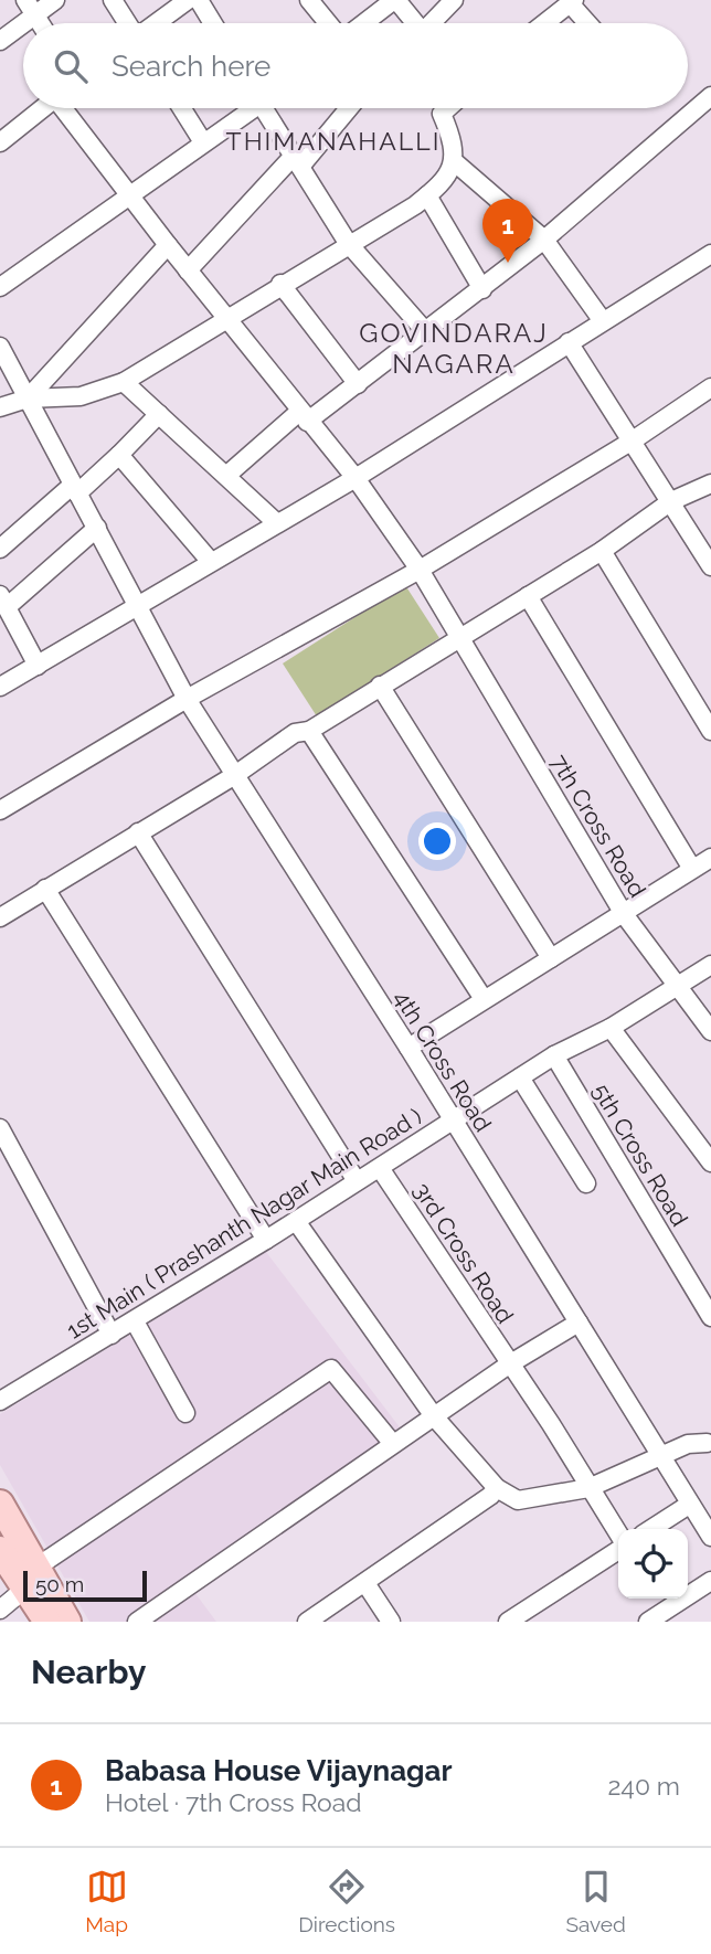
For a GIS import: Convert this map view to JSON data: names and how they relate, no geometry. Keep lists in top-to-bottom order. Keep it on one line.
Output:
{"streets":{"street":["7th Cross Road","4th Cross Road","5th Cross Road","1st Main ( Prashanth Nagar Main Road )","3rd Cross Road"]},"crossings":[["7th Cross Road","1st Main ( Prashanth Nagar Main Road )"],["4th Cross Road","1st Main ( Prashanth Nagar Main Road )"],["5th Cross Road","1st Main ( Prashanth Nagar Main Road )"],["1st Main ( Prashanth Nagar Main Road )","3rd Cross Road"]],"districts":["THIMANAHALLI","GOVINDARAJ NAGARA"],"scale_bar":"50 m","page":{"search":"Search here","pins":"1","scale":"50 m","heading":"Nearby","list":[{"mark":"1","name":"Babasa House Vijaynagar","note":"Hotel · 7th Cross Road","value":"240 m"}],"nav":["Map","Directions","Saved"]}}
